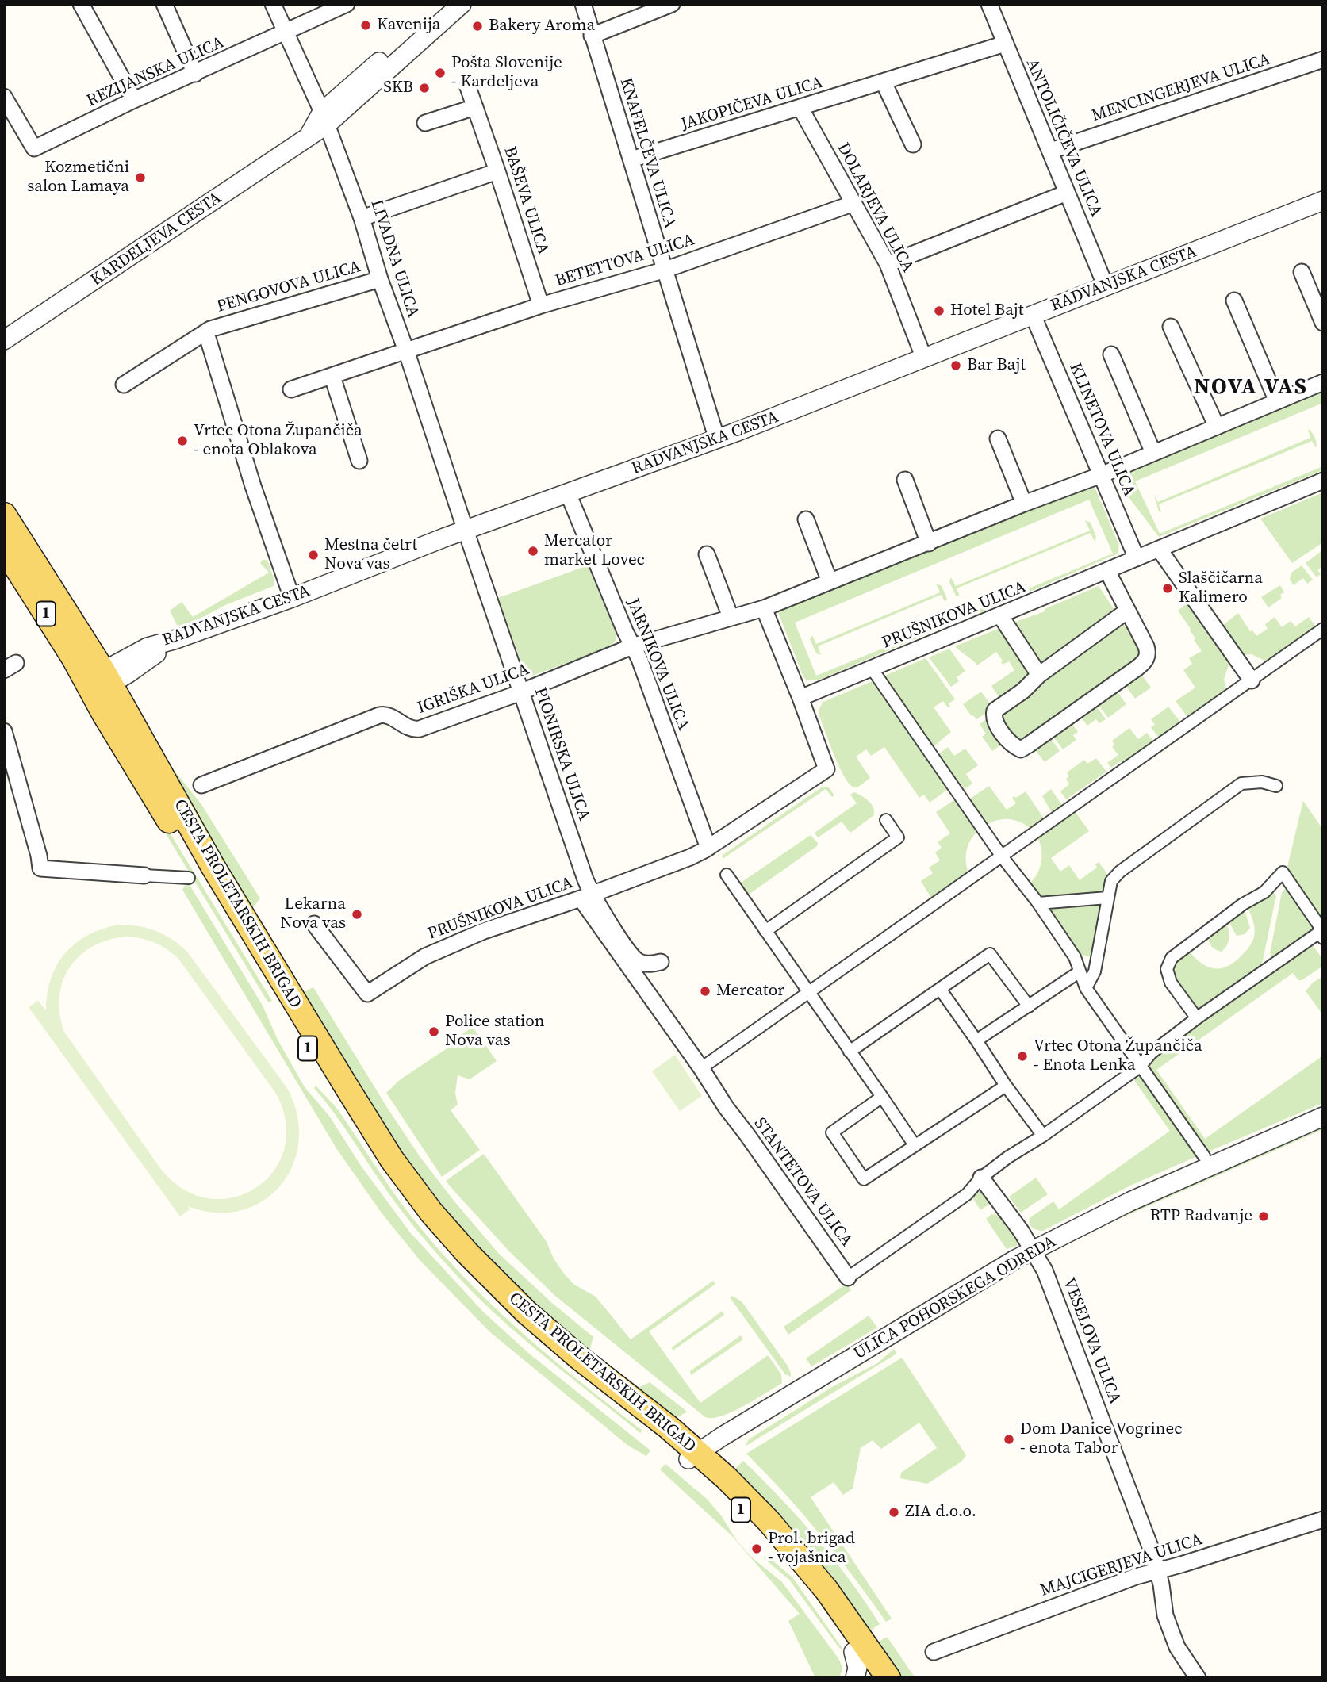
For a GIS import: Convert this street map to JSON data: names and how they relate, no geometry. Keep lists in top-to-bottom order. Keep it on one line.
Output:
{"streets":{"main road":["1","CESTA PROLETARSKIH BRIGAD"],"street":["REZIJANSKA ULICA","MENCINGERJEVA ULICA","JAKOPIČEVA ULICA","ANTOLIČIČEVA ULICA","KNAFELČEVA ULICA","BAŠEVA ULICA","DOLARJEVA ULICA","KARDELJEVA CESTA","LIVADNA ULICA","BETETTOVA ULICA","RADVANJSKA CESTA","PENGOVOVA ULICA","KLINETOVA ULICA","PRUŠNIKOVA ULICA","JARNIKOVA ULICA","IGRIŠKA ULICA","PIONIRSKA ULICA","STANTETOVA ULICA","ULICA POHORSKEGA ODREDA","VESELOVA ULICA","MAJCIGERJEVA ULICA"]},"crossings":[["REZIJANSKA ULICA","LIVADNA ULICA"],["MENCINGERJEVA ULICA","ANTOLIČIČEVA ULICA"],["JAKOPIČEVA ULICA","ANTOLIČIČEVA ULICA"],["JAKOPIČEVA ULICA","KNAFELČEVA ULICA"],["JAKOPIČEVA ULICA","DOLARJEVA ULICA"],["ANTOLIČIČEVA ULICA","RADVANJSKA CESTA"],["KNAFELČEVA ULICA","BETETTOVA ULICA"],["KNAFELČEVA ULICA","RADVANJSKA CESTA"],["BAŠEVA ULICA","BETETTOVA ULICA"],["DOLARJEVA ULICA","BETETTOVA ULICA"],["DOLARJEVA ULICA","RADVANJSKA CESTA"],["KARDELJEVA CESTA","LIVADNA ULICA"],["LIVADNA ULICA","BETETTOVA ULICA"],["LIVADNA ULICA","RADVANJSKA CESTA"],["LIVADNA ULICA","PENGOVOVA ULICA"],["LIVADNA ULICA","PIONIRSKA ULICA"],["RADVANJSKA CESTA","KLINETOVA ULICA"],["RADVANJSKA CESTA","JARNIKOVA ULICA"],["RADVANJSKA CESTA","PIONIRSKA ULICA"],["RADVANJSKA CESTA","CESTA PROLETARSKIH BRIGAD"],["KLINETOVA ULICA","PRUŠNIKOVA ULICA"],["KLINETOVA ULICA","IGRIŠKA ULICA"],["PRUŠNIKOVA ULICA","JARNIKOVA ULICA"],["PRUŠNIKOVA ULICA","PIONIRSKA ULICA"],["PRUŠNIKOVA ULICA","STANTETOVA ULICA"],["JARNIKOVA ULICA","IGRIŠKA ULICA"],["IGRIŠKA ULICA","PIONIRSKA ULICA"],["PIONIRSKA ULICA","STANTETOVA ULICA"],["CESTA PROLETARSKIH BRIGAD","ULICA POHORSKEGA ODREDA"],["ULICA POHORSKEGA ODREDA","VESELOVA ULICA"],["VESELOVA ULICA","MAJCIGERJEVA ULICA"]],"districts":["NOVA VAS"],"places":["Kavenija","Bakery Aroma","Pošta Slovenije - Kardeljeva","SKB","Kozmetični salon Lamaya","Hotel Bajt","Bar Bajt","Vrtec Otona Župančiča - enota Oblakova","Mercator market Lovec","Mestna četrt Nova vas","Slaščičarna Kalimero","Lekarna Nova vas","Mercator","Police station Nova vas","Vrtec Otona Župančiča - Enota Lenka","RTP Radvanje","Dom Danice Vogrinec - enota Tabor","ZIA d.o.o.","Prol. brigad - vojašnica"]}
